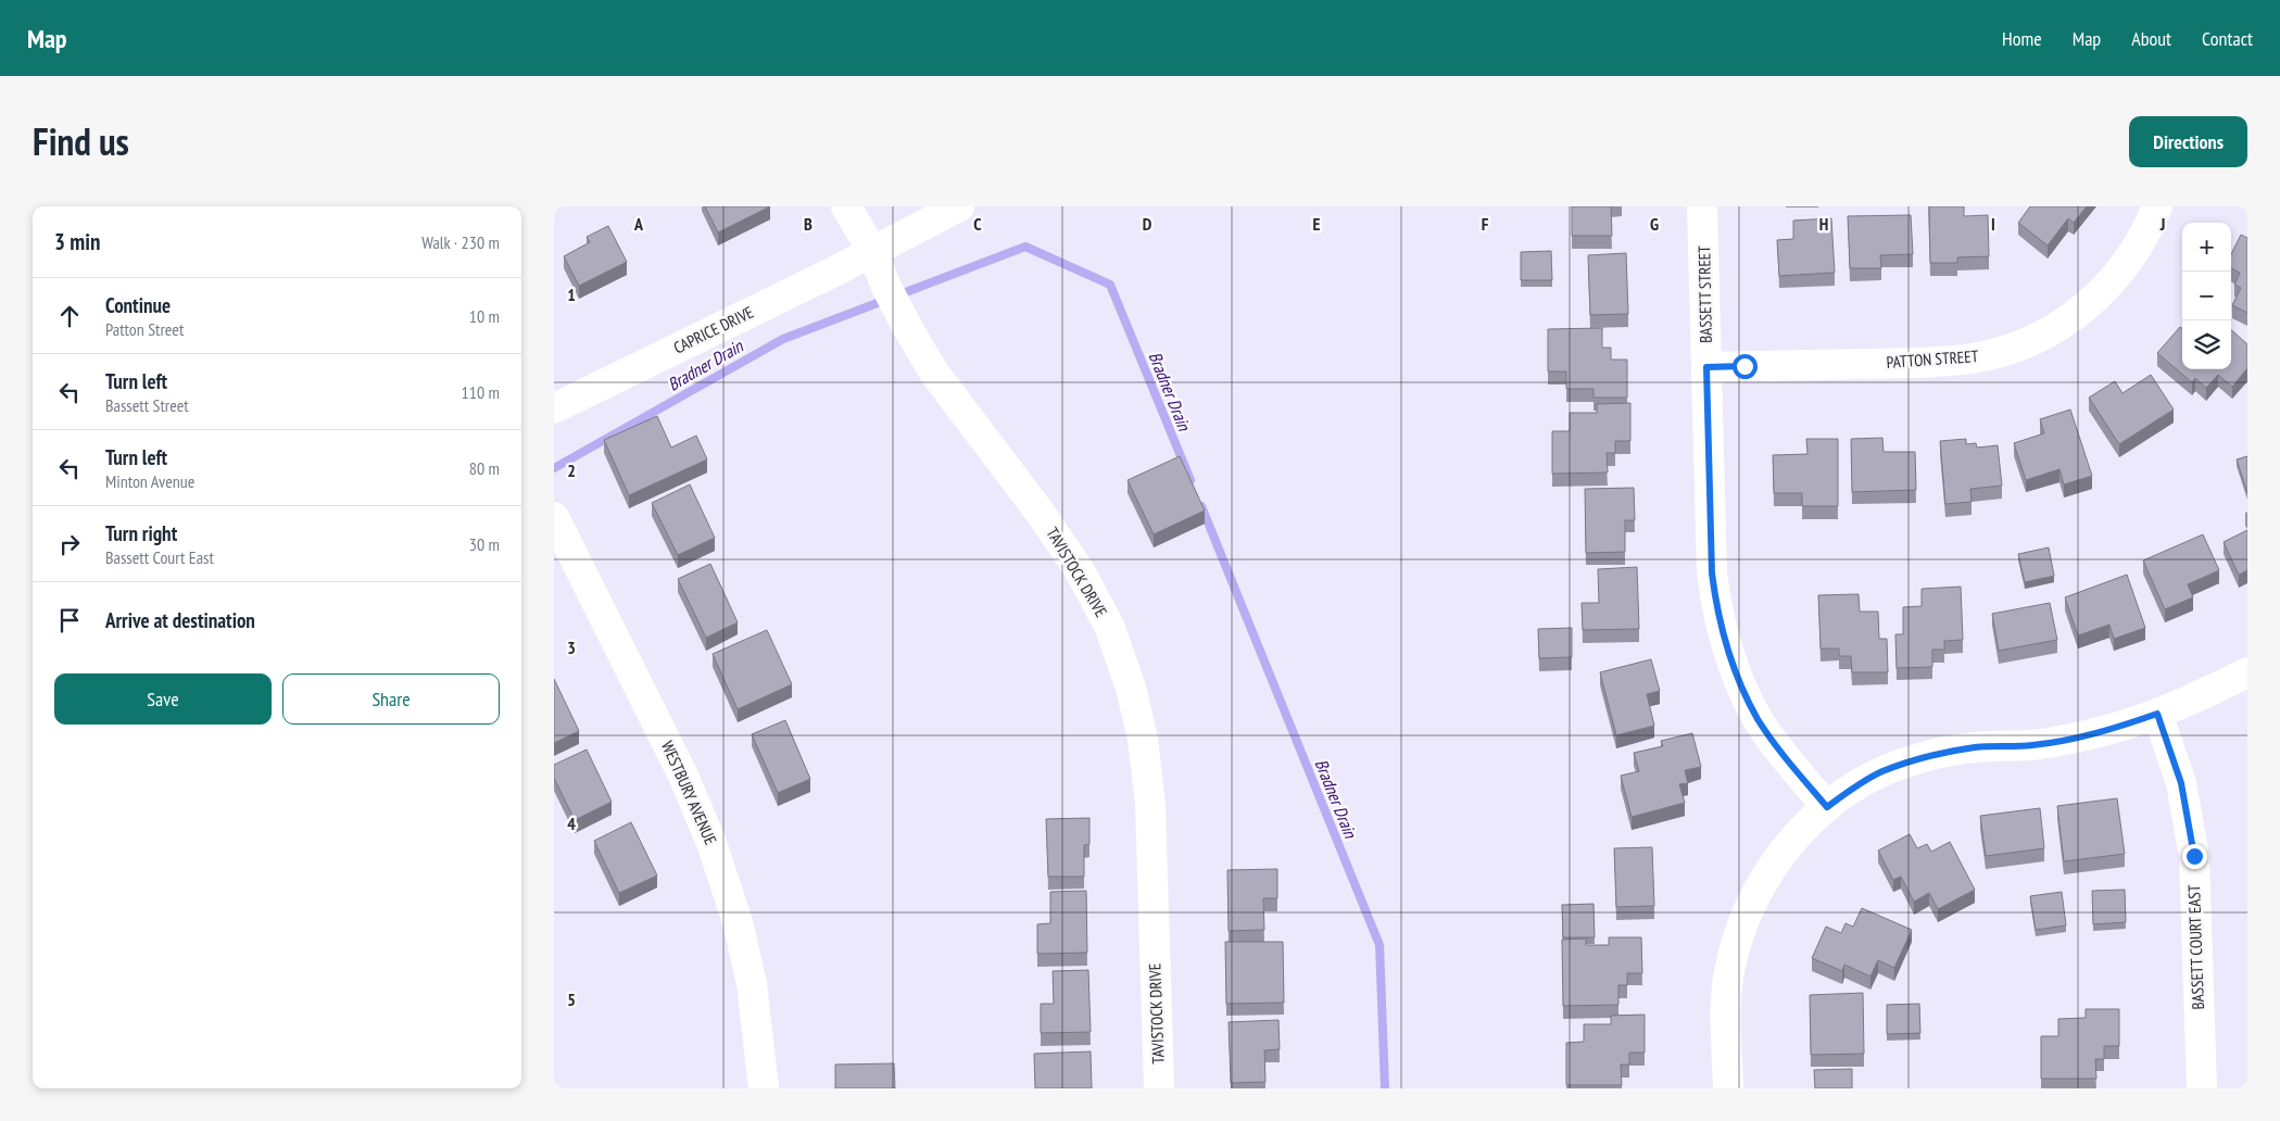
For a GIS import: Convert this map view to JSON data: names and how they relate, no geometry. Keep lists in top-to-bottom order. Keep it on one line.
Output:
{"streets":{"street":["BASSETT STREET","CAPRICE DRIVE","PATTON STREET","TAVISTOCK DRIVE","WESTBURY AVENUE","BASSETT COURT EAST"]},"crossings":[["BASSETT STREET","PATTON STREET"],["CAPRICE DRIVE","TAVISTOCK DRIVE"]],"water":["Bradner Drain"],"page":{"header":"Map","nav":["Home","Map","About","Contact"],"title":"Find us","buttons":["Directions",["Save","Share"]],"heading":["3 min","Walk · 230 m"],"map_buttons":["+","−"],"list":[["Continue","Patton Street","10 m"],["Turn left","Bassett Street","110 m"],["Turn left","Minton Avenue","80 m"],["Turn right","Bassett Court East","30 m"],"Arrive at destination"]},"grid":{"columns":["A","B","C","D","E","F","G","H","I","J"],"rows":["1","2","3","4","5"]}}
